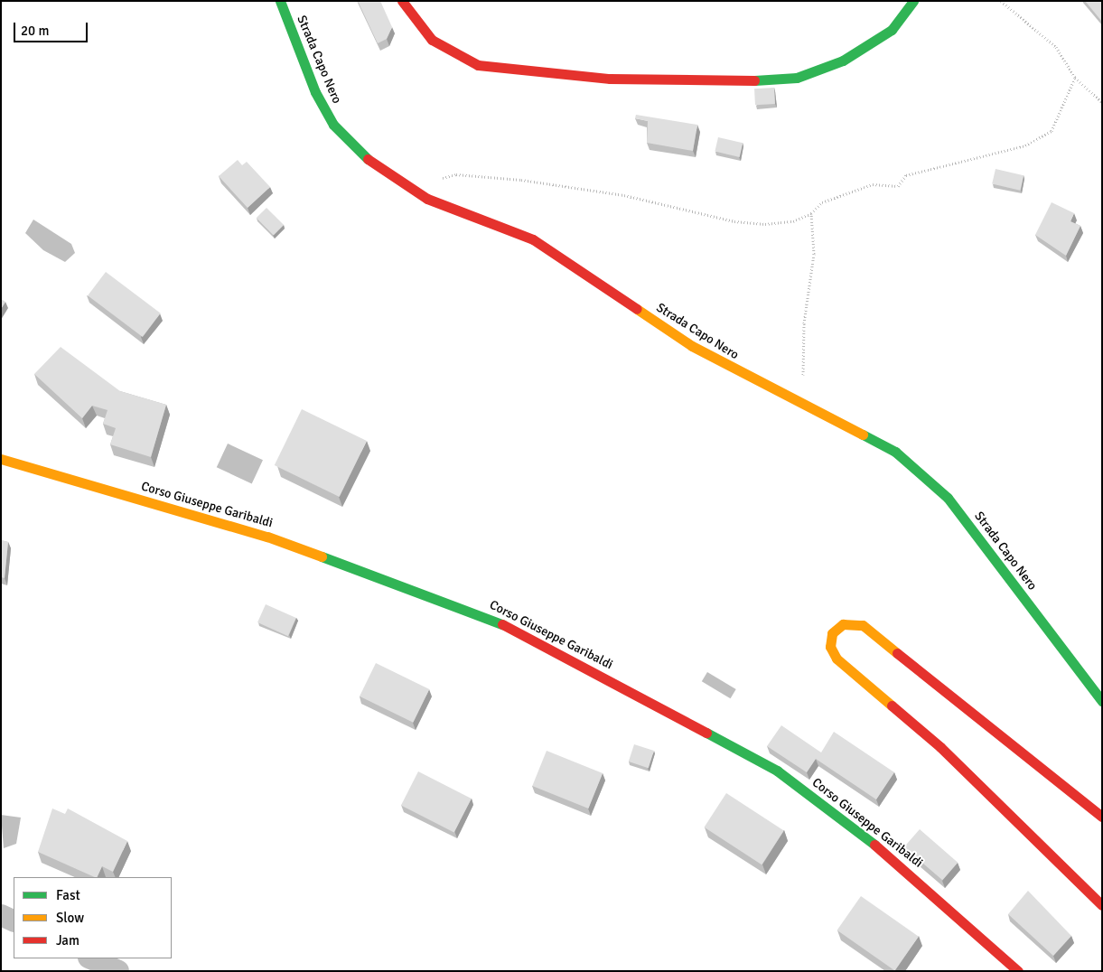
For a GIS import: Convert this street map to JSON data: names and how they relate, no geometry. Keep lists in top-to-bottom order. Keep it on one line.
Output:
{"streets":{"main road":["Strada Capo Nero","Corso Giuseppe Garibaldi"]},"legend":["Fast","Slow","Jam"],"scale_bar":"20 m"}
